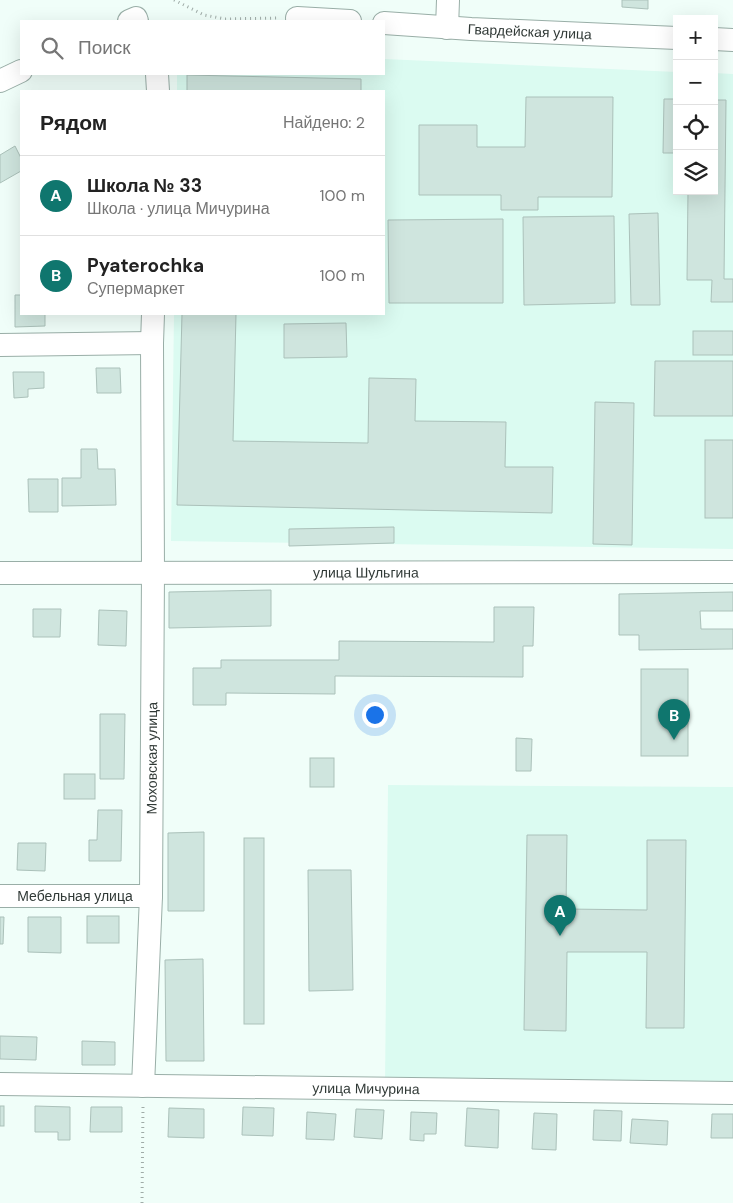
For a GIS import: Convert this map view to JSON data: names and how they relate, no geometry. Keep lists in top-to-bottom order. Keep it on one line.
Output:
{"streets":{"street":["Гвардейская улица","улица Шульгина","Моховская улица","Мебельная улица","улица Мичурина"]},"crossings":[["улица Шульгина","Моховская улица"],["Моховская улица","Мебельная улица"],["Моховская улица","улица Мичурина"]],"page":{"map_buttons":["+","−"],"search":"Поиск","heading":["Рядом","Найдено: 2"],"list":[{"mark":"A","name":"Школа № 33","note":"Школа · улица Мичурина","value":"100 m"},{"mark":"B","name":"Pyaterochka","note":"Супермаркет","value":"100 m"}],"pins":["B","A"]}}
